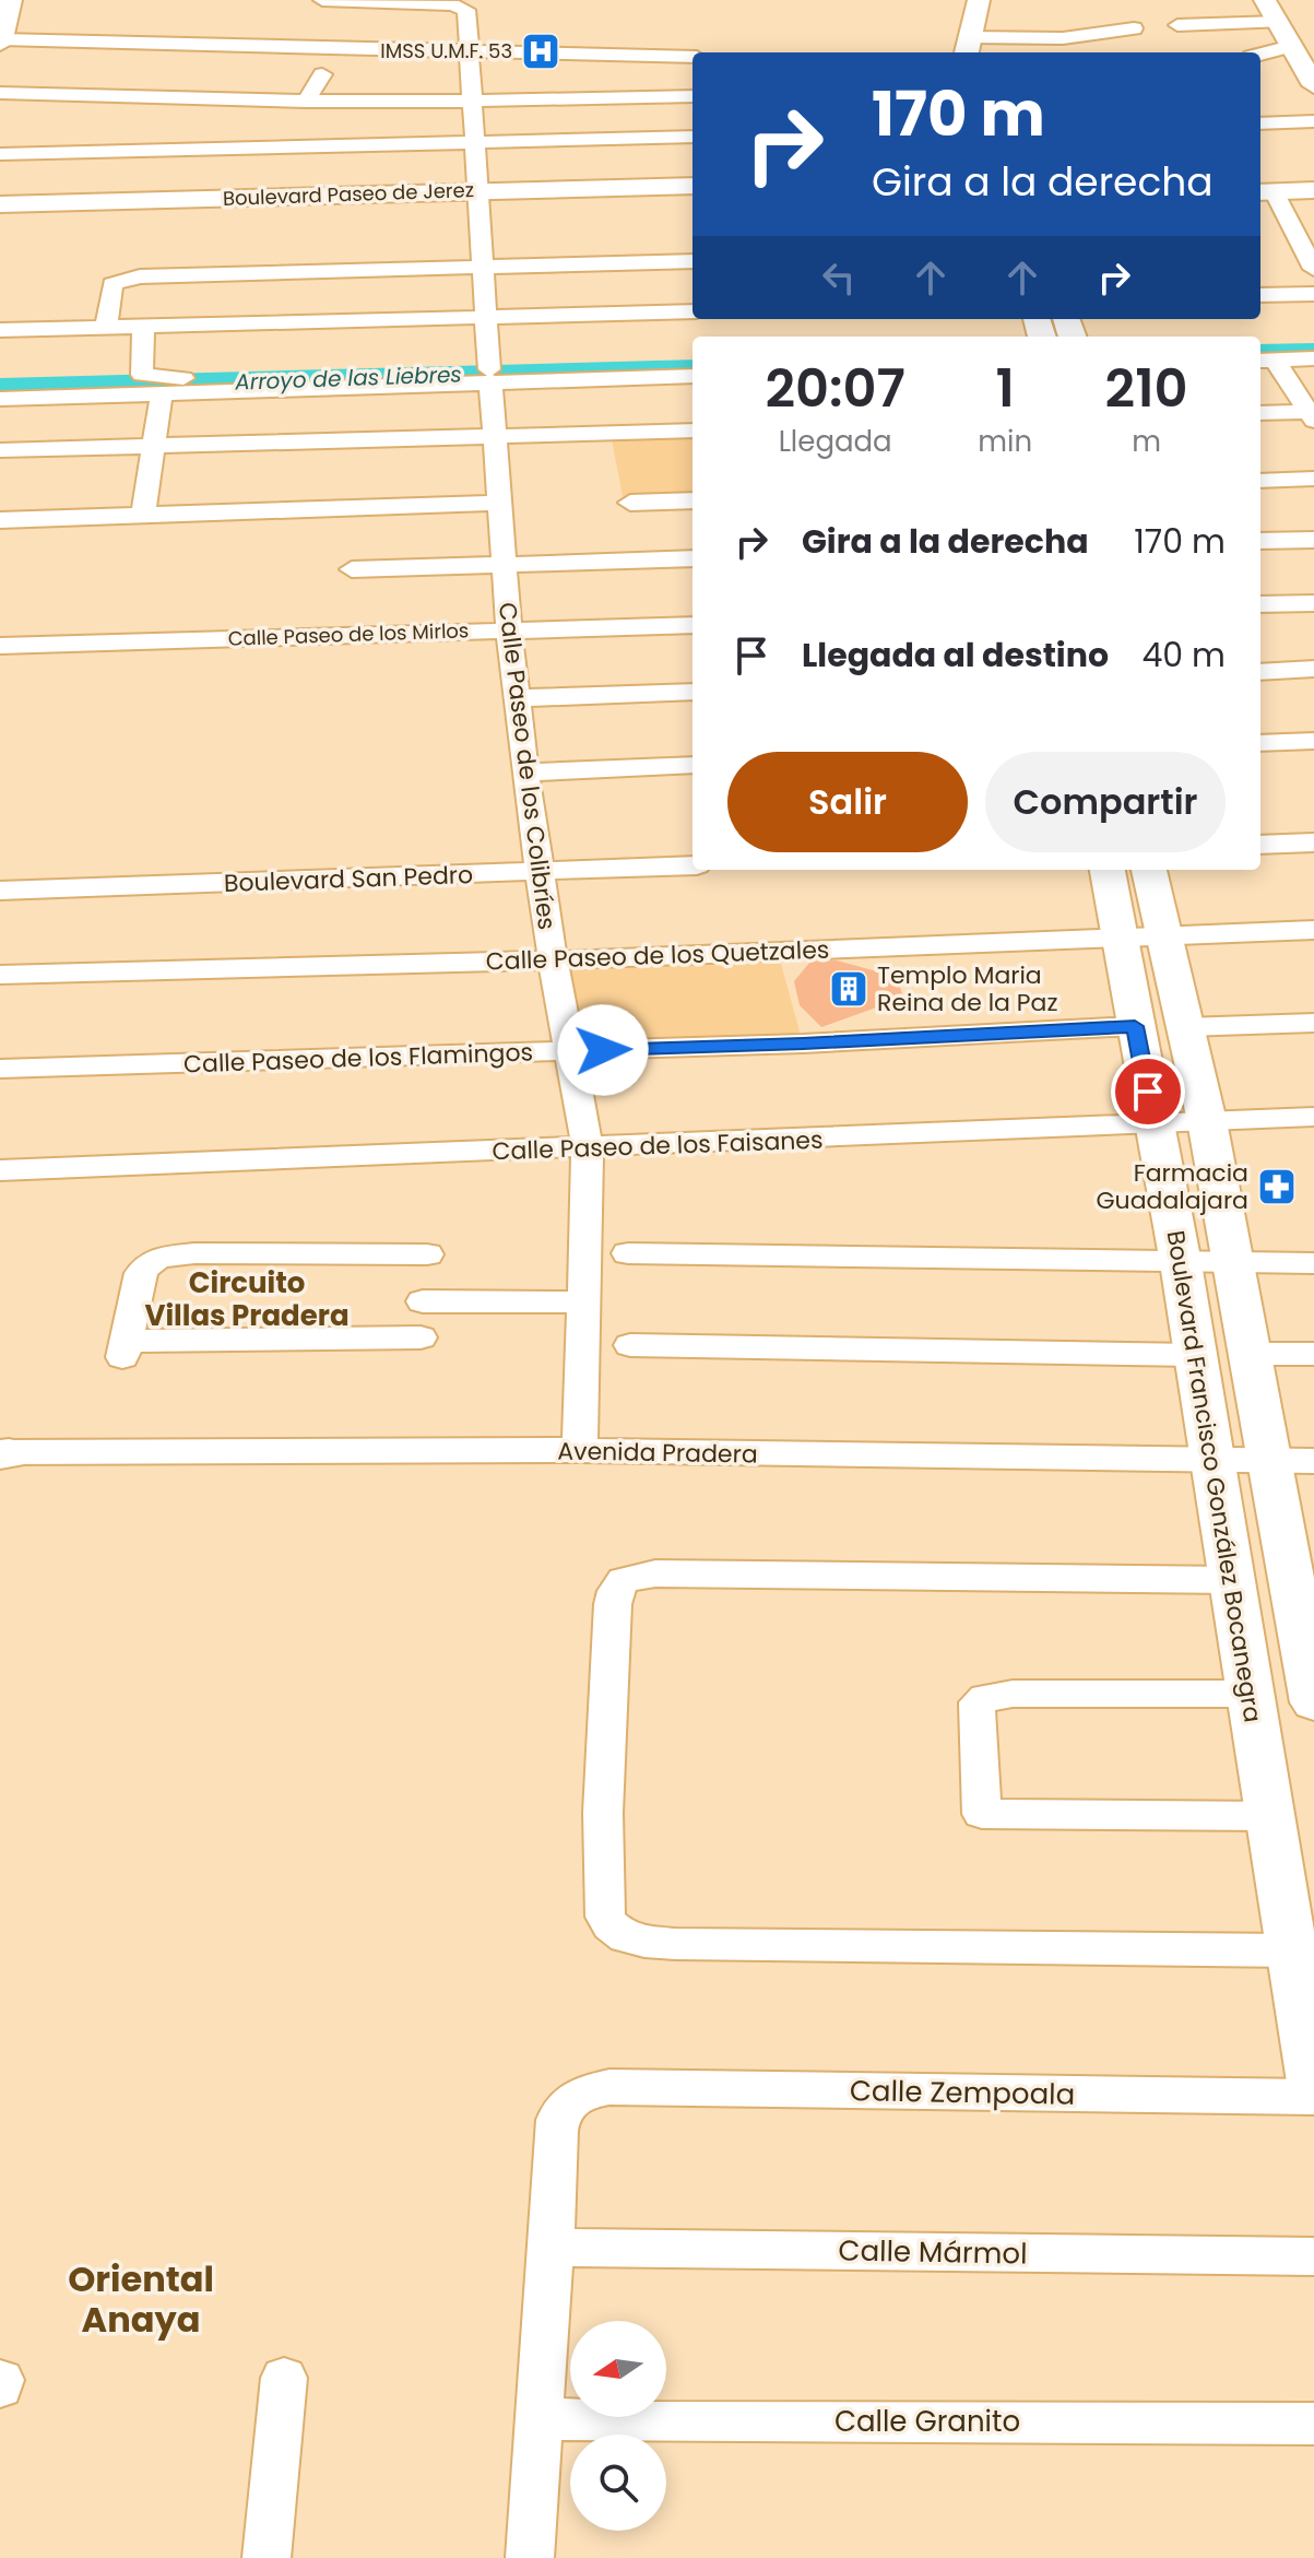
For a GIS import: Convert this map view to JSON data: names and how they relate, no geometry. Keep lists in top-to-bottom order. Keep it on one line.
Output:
{"streets":{"main road":["Boulevard Paseo de Jerez","Boulevard Francisco González Bocanegra"],"street":["Calle Paseo de los Mirlos","Calle Paseo de los Colibríes","Boulevard San Pedro","Calle Paseo de los Quetzales","Calle Paseo de los Flamingos","Calle Paseo de los Faisanes","Avenida Pradera","Calle Zempoala","Calle Mármol","Calle Granito"]},"crossings":[["Boulevard Paseo de Jerez","Calle Paseo de los Colibríes"],["Calle Paseo de los Mirlos","Calle Paseo de los Colibríes"],["Calle Paseo de los Colibríes","Boulevard San Pedro"],["Calle Paseo de los Colibríes","Calle Paseo de los Quetzales"],["Calle Paseo de los Colibríes","Calle Paseo de los Flamingos"],["Calle Paseo de los Colibríes","Calle Paseo de los Faisanes"],["Calle Paseo de los Colibríes","Avenida Pradera"],["Calle Paseo de los Quetzales","Boulevard Francisco González Bocanegra"],["Calle Paseo de los Flamingos","Boulevard Francisco González Bocanegra"],["Calle Paseo de los Faisanes","Boulevard Francisco González Bocanegra"],["Avenida Pradera","Boulevard Francisco González Bocanegra"],["Calle Zempoala","Calle Mármol"],["Calle Zempoala","Calle Granito"]],"districts":["Circuito Villas Pradera","Oriental Anaya"],"water":["Arroyo de las Liebres"],"places":{"hospital":["IMSS U.M.F. 53"],"building":["Templo Maria Reina de la Paz"],"pharmacy":["Farmacia Guadalajara"]},"north":"left","page":{"turn":["170 m","Gira a la derecha"],"eta":["20:07","Llegada","1","min","210","m"],"list":[{"name":"Gira a la derecha","value":"170 m"},{"name":"Llegada al destino","value":"40 m"}],"buttons":["Salir","Compartir"]}}
